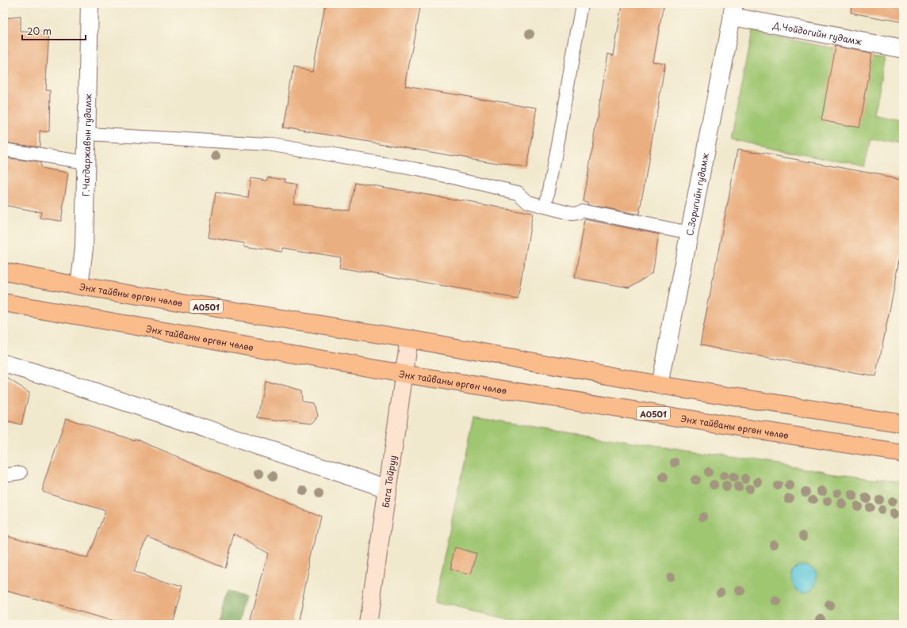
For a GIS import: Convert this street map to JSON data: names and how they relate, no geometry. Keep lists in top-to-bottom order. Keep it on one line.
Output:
{"streets":{"highway":["Энх тайвны өргөн чөлөө","A0501","Энх тайваны өргөн чөлөө"],"main road":["Бага Тойруу"],"street":["Д.Чойдогийн гудамж","Г.Чагдаржавын гудамж","С.Зоригийн гудамж"]},"crossings":[["Д.Чойдогийн гудамж","С.Зоригийн гудамж"],["Г.Чагдаржавын гудамж","Энх тайвны өргөн чөлөө"],["С.Зоригийн гудамж","A0501"],["Энх тайвны өргөн чөлөө","A0501"],["Энх тайвны өргөн чөлөө","Бага Тойруу"],["A0501","Бага Тойруу"],["Энх тайваны өргөн чөлөө","Бага Тойруу"]],"scale_bar":"20 m"}
